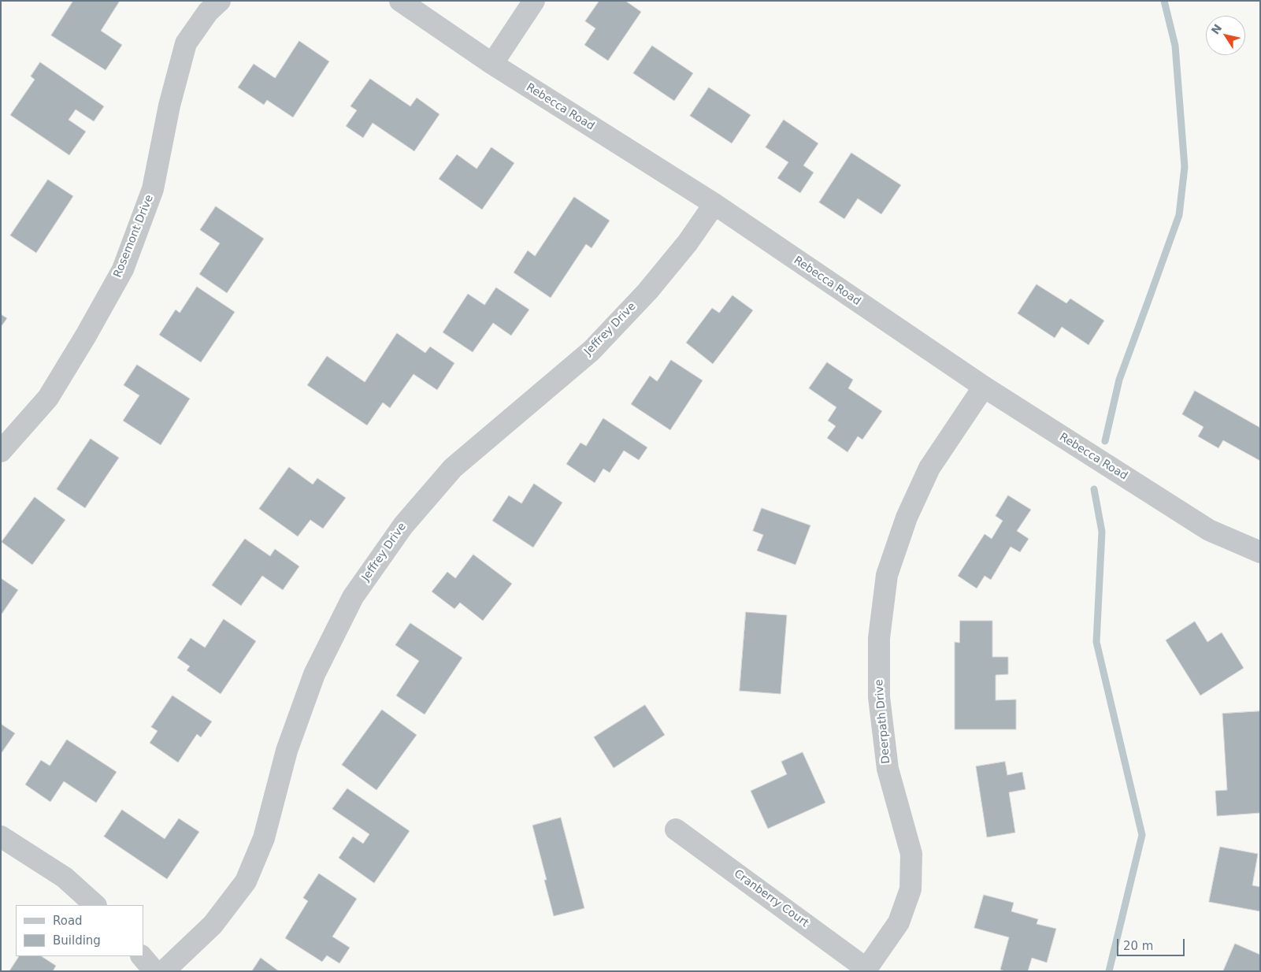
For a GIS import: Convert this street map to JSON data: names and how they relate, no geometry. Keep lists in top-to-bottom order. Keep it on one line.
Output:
{"streets":{"street":["Rebecca Road","Rosemont Drive","Jeffrey Drive","Deerpath Drive","Cranberry Court"]},"crossings":[["Rebecca Road","Jeffrey Drive"],["Rebecca Road","Deerpath Drive"],["Deerpath Drive","Cranberry Court"]],"legend":["Road","Building"],"scale_bar":"20 m","north":"top left"}
